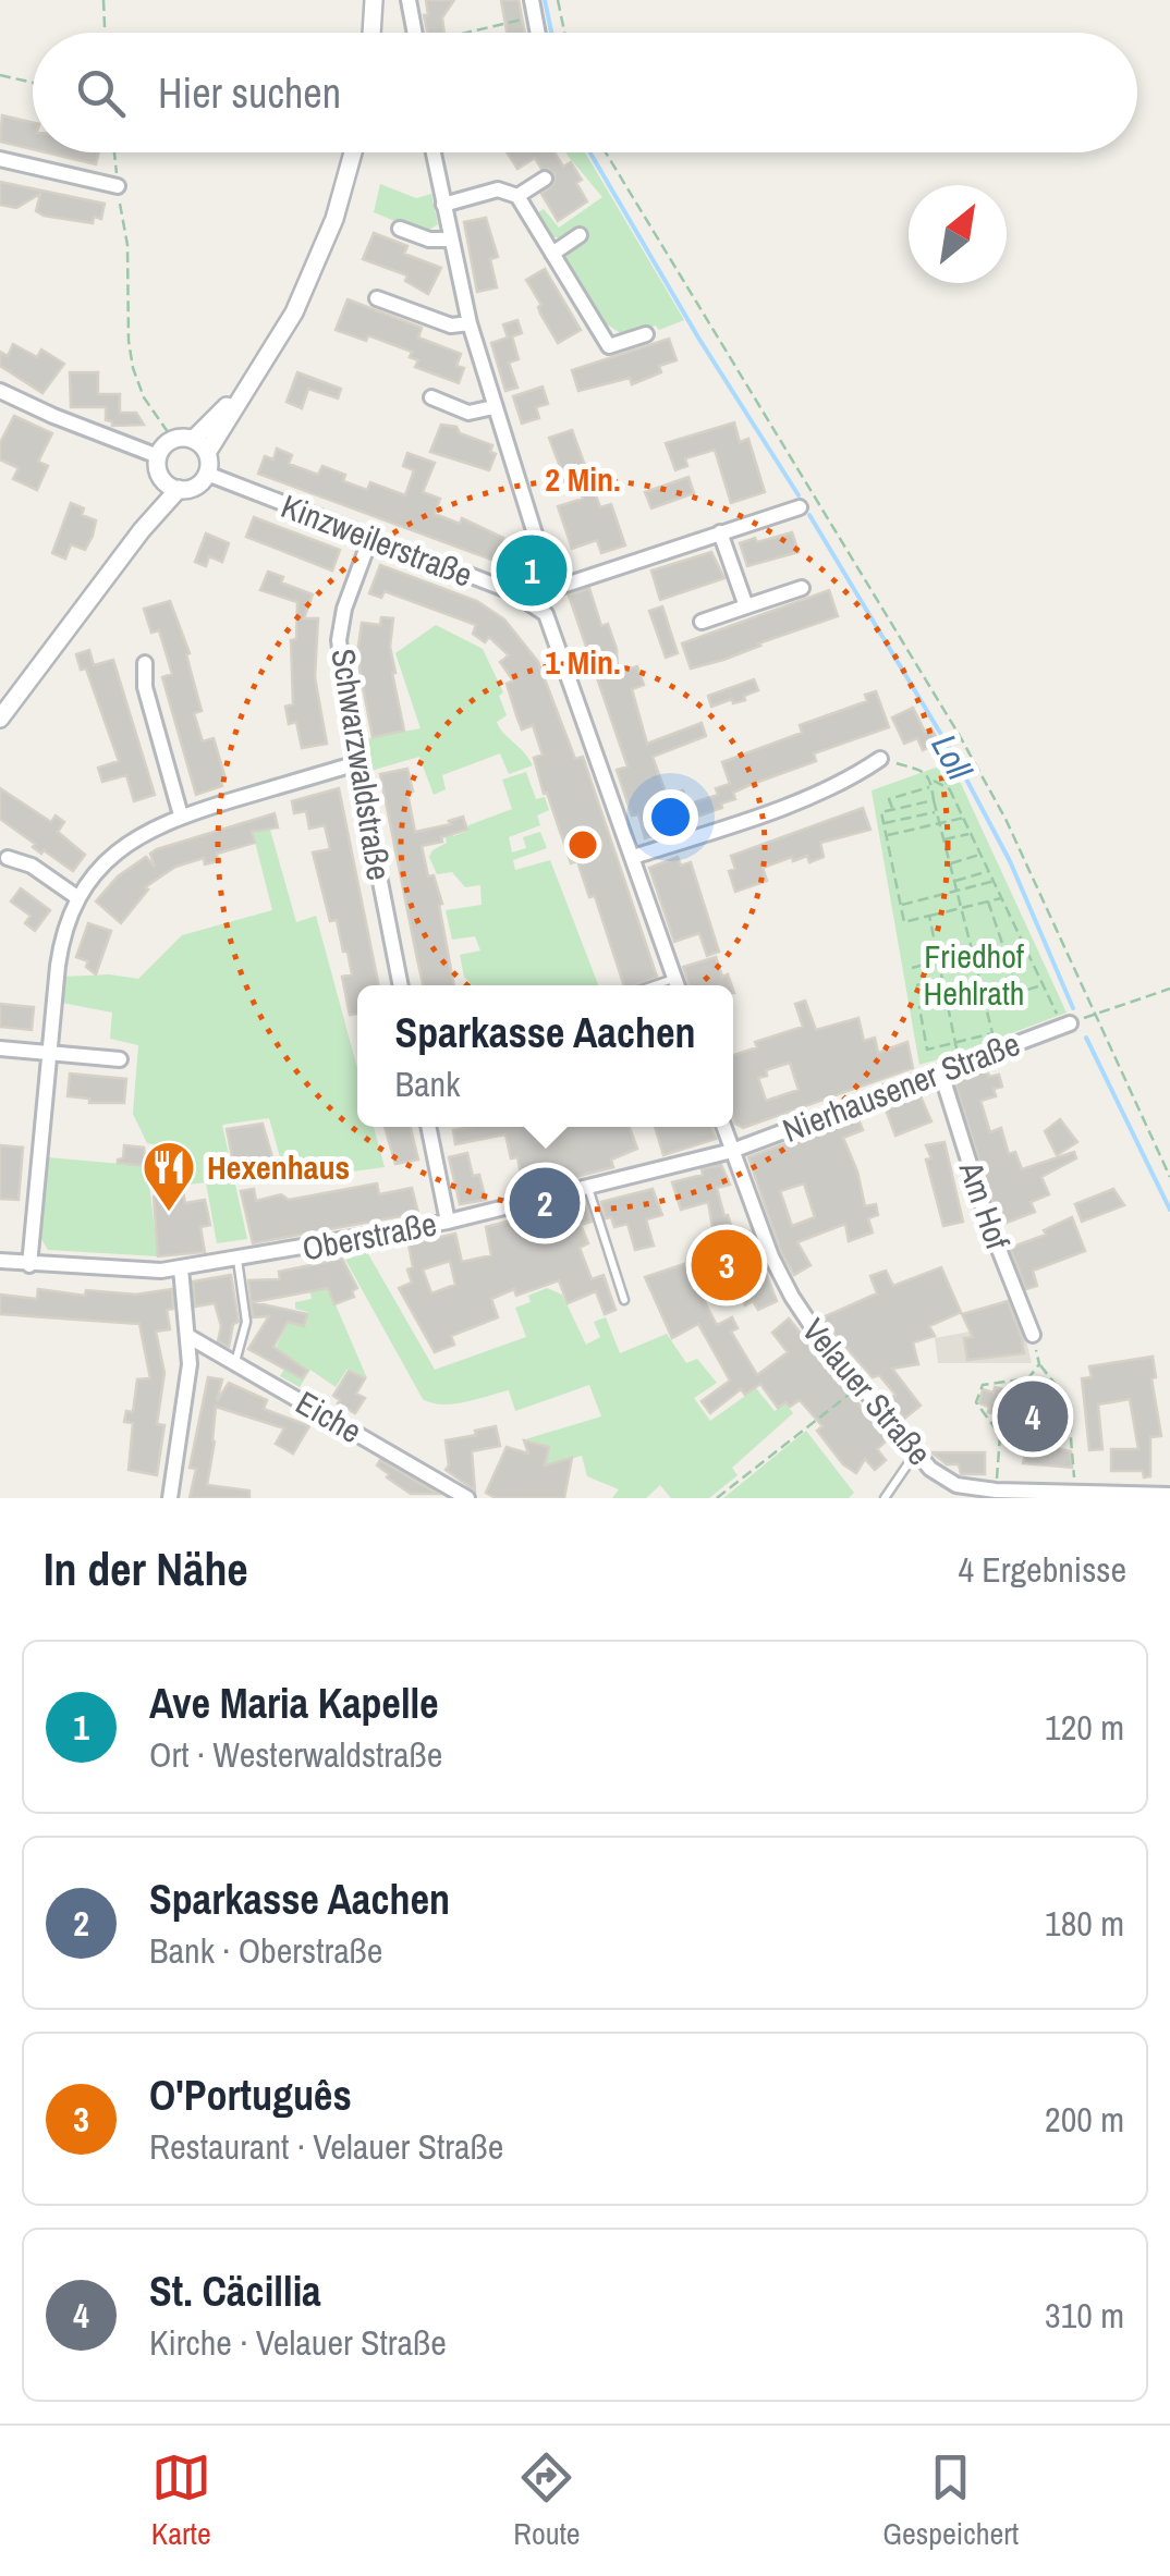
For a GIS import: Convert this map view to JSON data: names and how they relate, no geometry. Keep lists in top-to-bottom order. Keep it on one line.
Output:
{"streets":{"street":["Kinzweilerstraße","Schwarzwaldstraße","Nierhausener Straße","Am Hof","Oberstraße","Velauer Straße","Eiche"]},"crossings":[["Kinzweilerstraße","Schwarzwaldstraße"],["Nierhausener Straße","Am Hof"],["Nierhausener Straße","Oberstraße"],["Nierhausener Straße","Velauer Straße"],["Oberstraße","Velauer Straße"]],"water":["Loll"],"parks":["Friedhof Hehlrath"],"places":{"restaurant":["Hexenhaus"]},"north":"top right","page":{"search":"Hier suchen","pins":["1","2","3","4"],"popup":["Sparkasse Aachen","Bank"],"heading":["In der Nähe","4 Ergebnisse"],"list":[{"mark":"1","name":"Ave Maria Kapelle","note":"Ort · Westerwaldstraße","value":"120 m"},{"mark":"2","name":"Sparkasse Aachen","note":"Bank · Oberstraße","value":"180 m"},{"mark":"3","name":"O'Português","note":"Restaurant · Velauer Straße","value":"200 m"},{"mark":"4","name":"St. Cäcillia","note":"Kirche · Velauer Straße","value":"310 m"}],"nav":["Karte","Route","Gespeichert"]},"rings":["2 Min.","1 Min."]}
